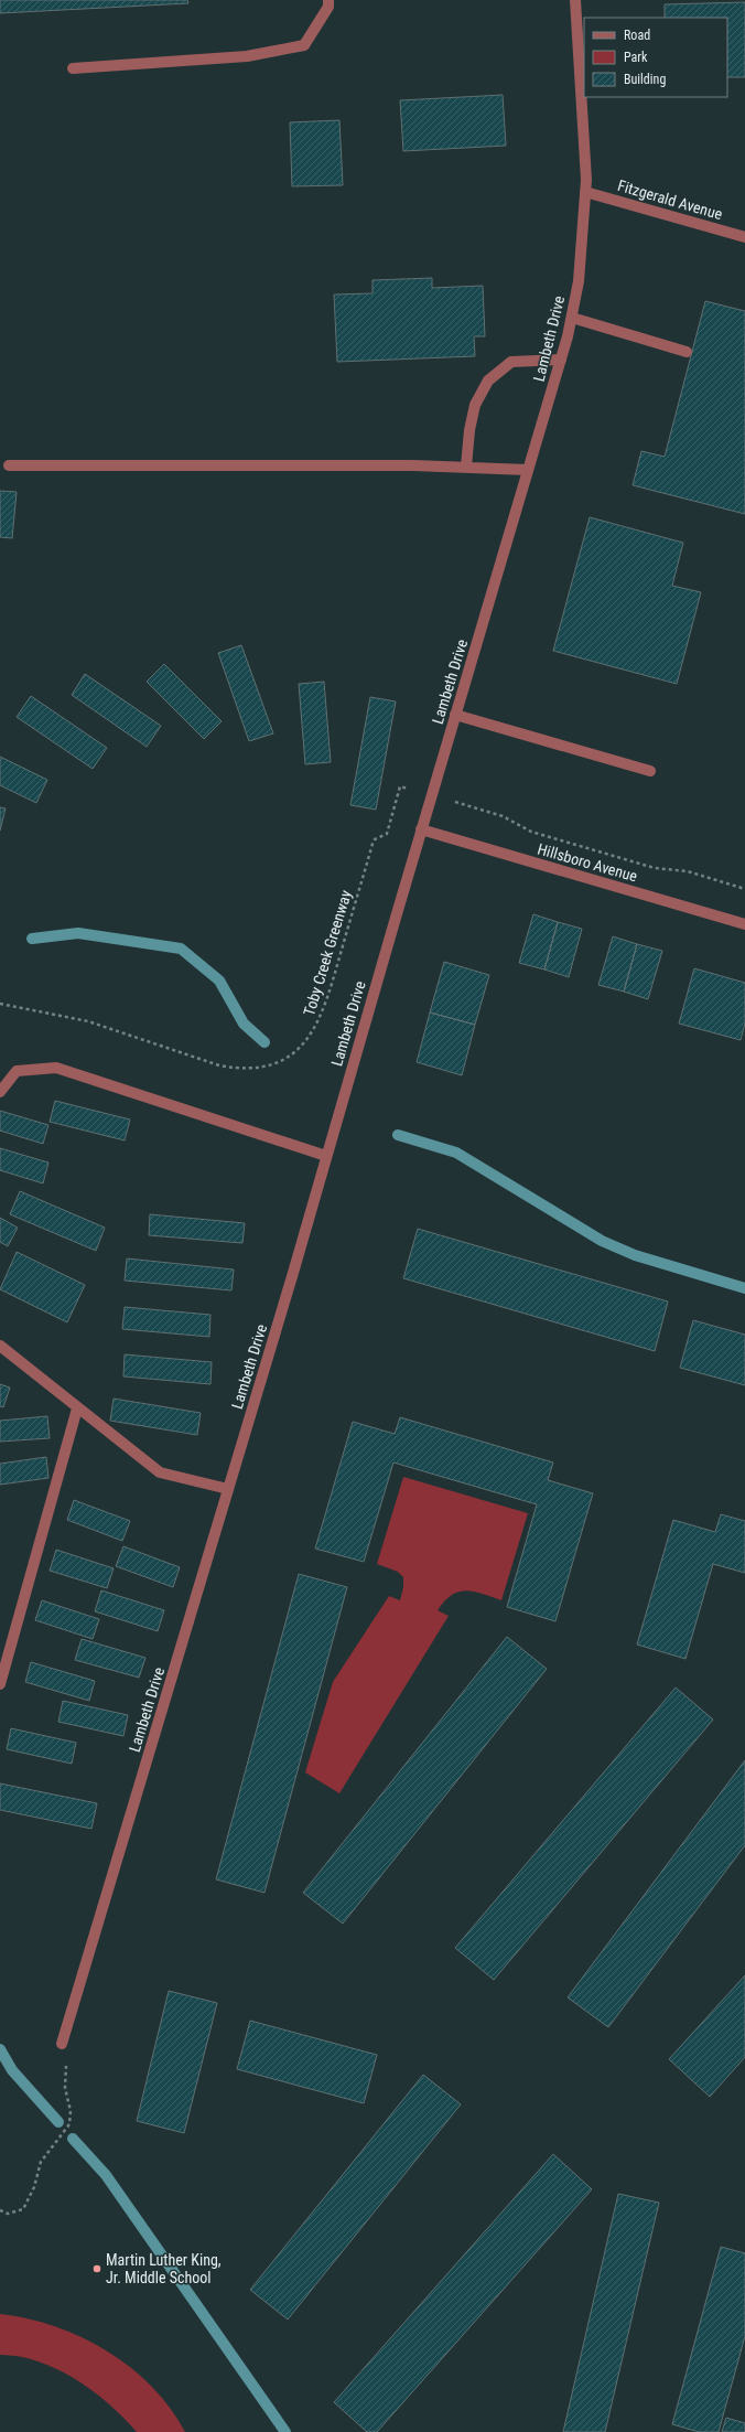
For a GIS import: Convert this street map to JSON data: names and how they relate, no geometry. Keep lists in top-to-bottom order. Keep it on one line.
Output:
{"streets":{"street":["Fitzgerald Avenue","Lambeth Drive","Hillsboro Avenue"],"path":["Toby Creek Greenway"]},"crossings":[["Fitzgerald Avenue","Lambeth Drive"],["Lambeth Drive","Hillsboro Avenue"]],"places":["Martin Luther King, Jr. Middle School"],"legend":["Road","Park","Building"]}
